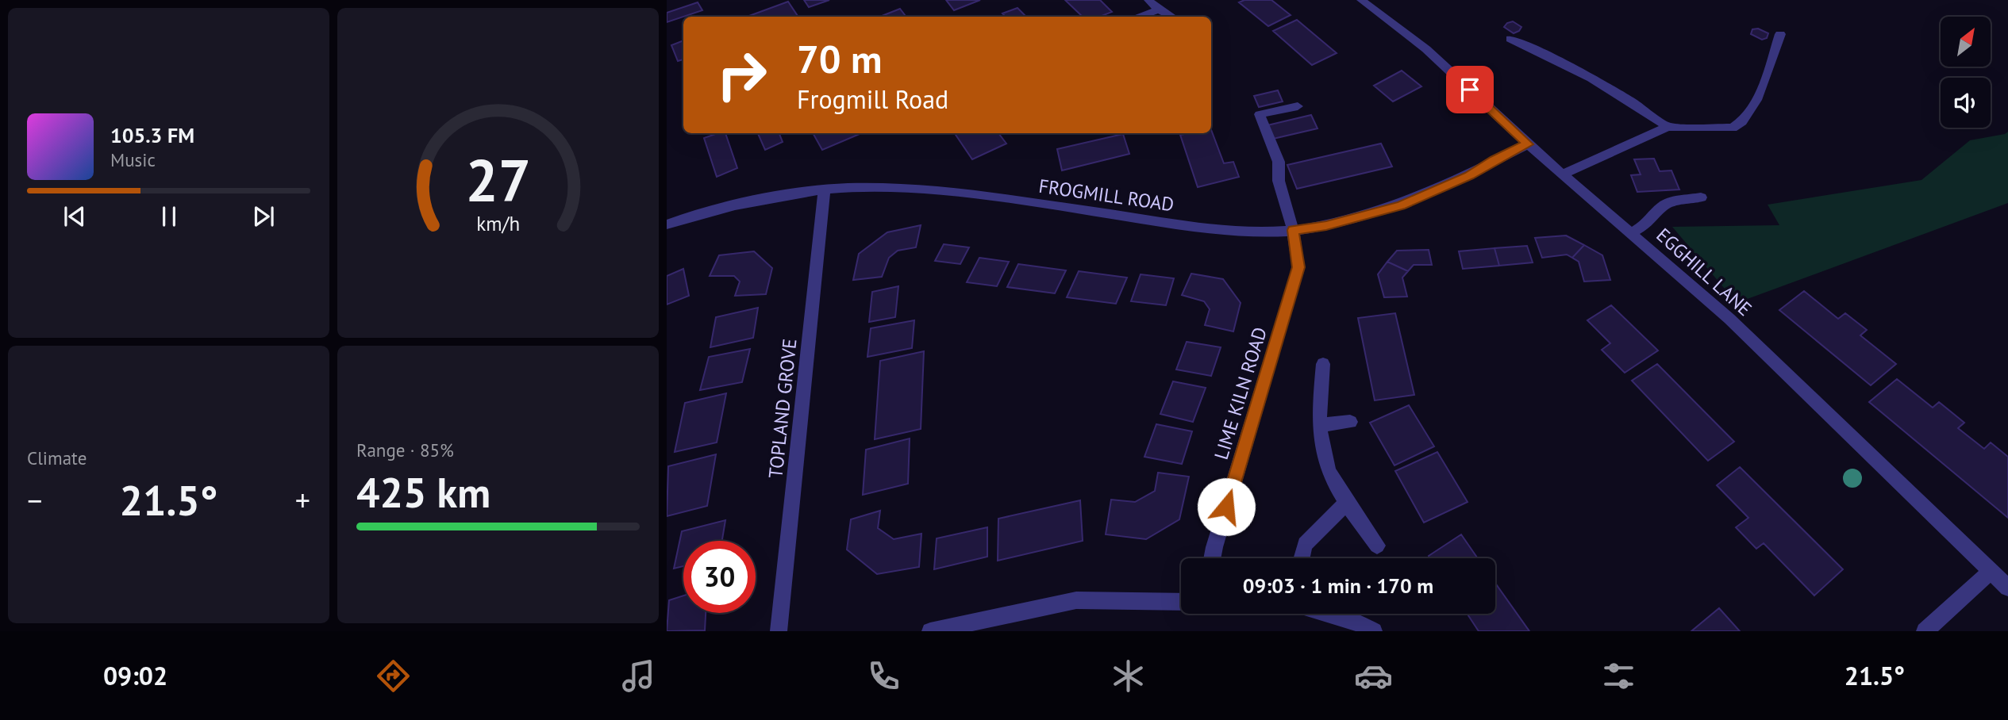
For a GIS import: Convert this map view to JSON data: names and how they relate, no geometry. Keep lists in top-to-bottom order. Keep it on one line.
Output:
{"streets":{"street":["FROGMILL ROAD","EGGHILL LANE","LIME KILN ROAD","TOPLAND GROVE"]},"crossings":[["FROGMILL ROAD","EGGHILL LANE"],["FROGMILL ROAD","LIME KILN ROAD"],["FROGMILL ROAD","TOPLAND GROVE"]],"north":"top right","page":{"turn":["70 m","Frogmill Road"],"song":["105.3 FM","Music"],"tile":["Climate",["Range · 85%","425 km"]],"heat":["−","21.5°","+"],"limit":"30","trip":"09:03 · 1 min · 170 m","tabs":["09:02","21.5°"],"gauge":["27","km/h"]}}
